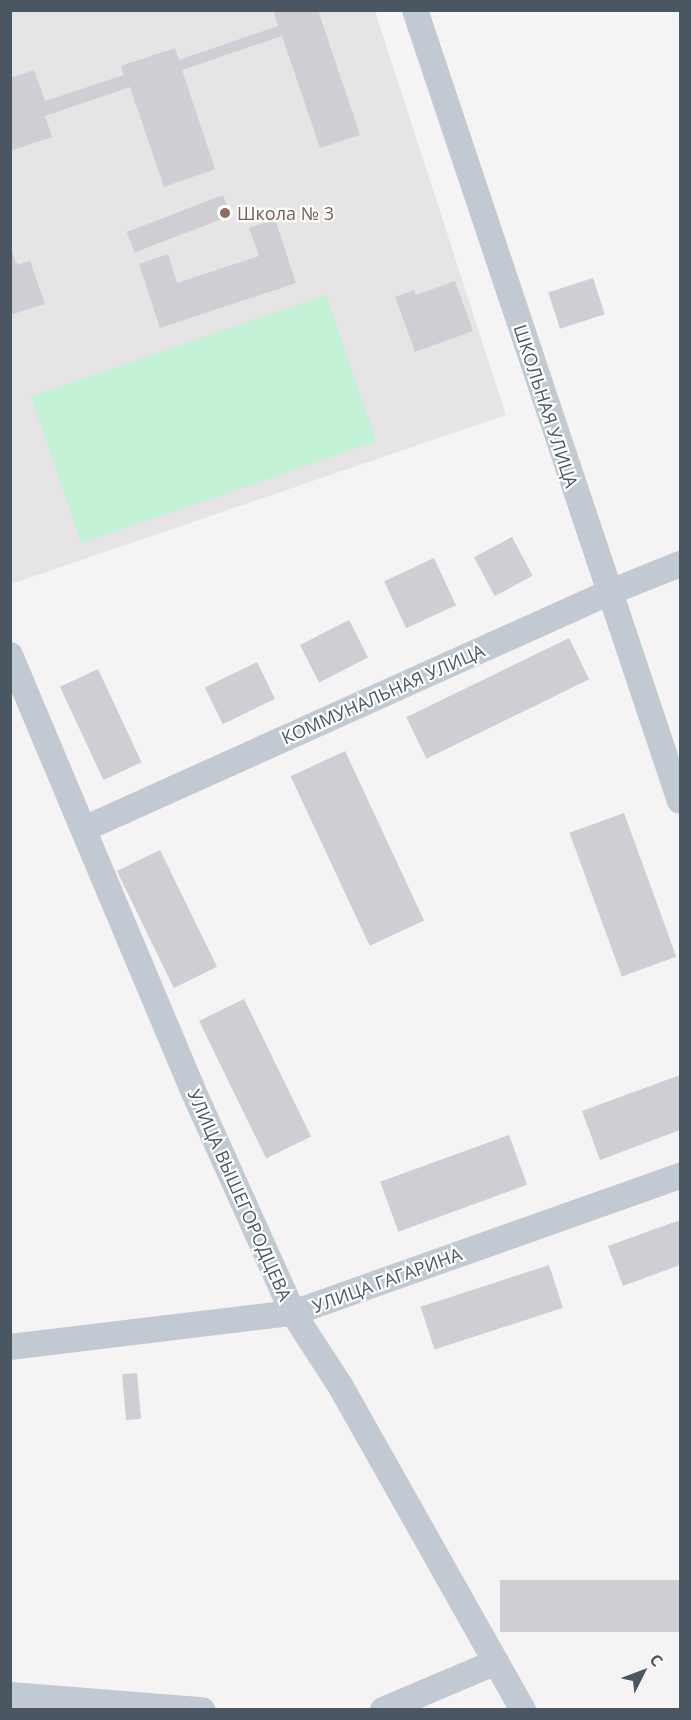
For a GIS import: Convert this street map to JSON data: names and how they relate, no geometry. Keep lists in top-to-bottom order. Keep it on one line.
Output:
{"streets":{"street":["ШКОЛЬНАЯ УЛИЦА","КОММУНАЛЬНАЯ УЛИЦА","УЛИЦА ВЫШЕГОРОДЦЕВА","УЛИЦА ГАГАРИНА"]},"crossings":[["ШКОЛЬНАЯ УЛИЦА","КОММУНАЛЬНАЯ УЛИЦА"],["КОММУНАЛЬНАЯ УЛИЦА","УЛИЦА ВЫШЕГОРОДЦЕВА"],["УЛИЦА ВЫШЕГОРОДЦЕВА","УЛИЦА ГАГАРИНА"]],"places":["Школа № 3"],"north":"top right"}
